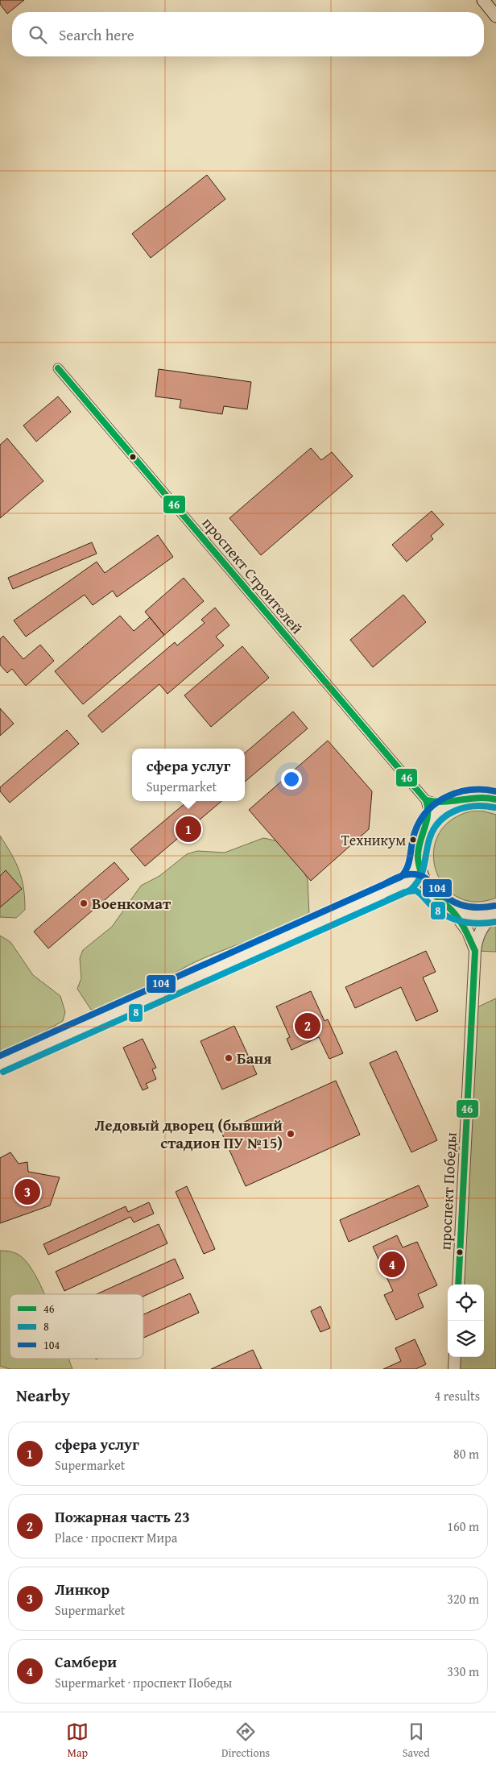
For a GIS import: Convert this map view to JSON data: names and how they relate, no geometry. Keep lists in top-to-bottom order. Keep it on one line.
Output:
{"streets":{"street":["проспект Строителей","проспект Победы"]},"places":["Техникум","Военкомат","Баня","Ледовый дворец (бывший cтадион ПУ №15)"],"lines":["transit line 46","transit line 104","transit line 8"],"legend":["46","8","104"],"page":{"search":"Search here","popup":["сфера услуг","Supermarket"],"pins":["1","2","3","4"],"heading":["Nearby","4 results"],"list":[{"mark":"1","name":"сфера услуг","note":"Supermarket","value":"80 m"},{"mark":"2","name":"Пожарная часть 23","note":"Place · проспект Мира","value":"160 m"},{"mark":"3","name":"Линкор","note":"Supermarket","value":"320 m"},{"mark":"4","name":"Самбери","note":"Supermarket · проспект Победы","value":"330 m"}],"nav":["Map","Directions","Saved"]}}
